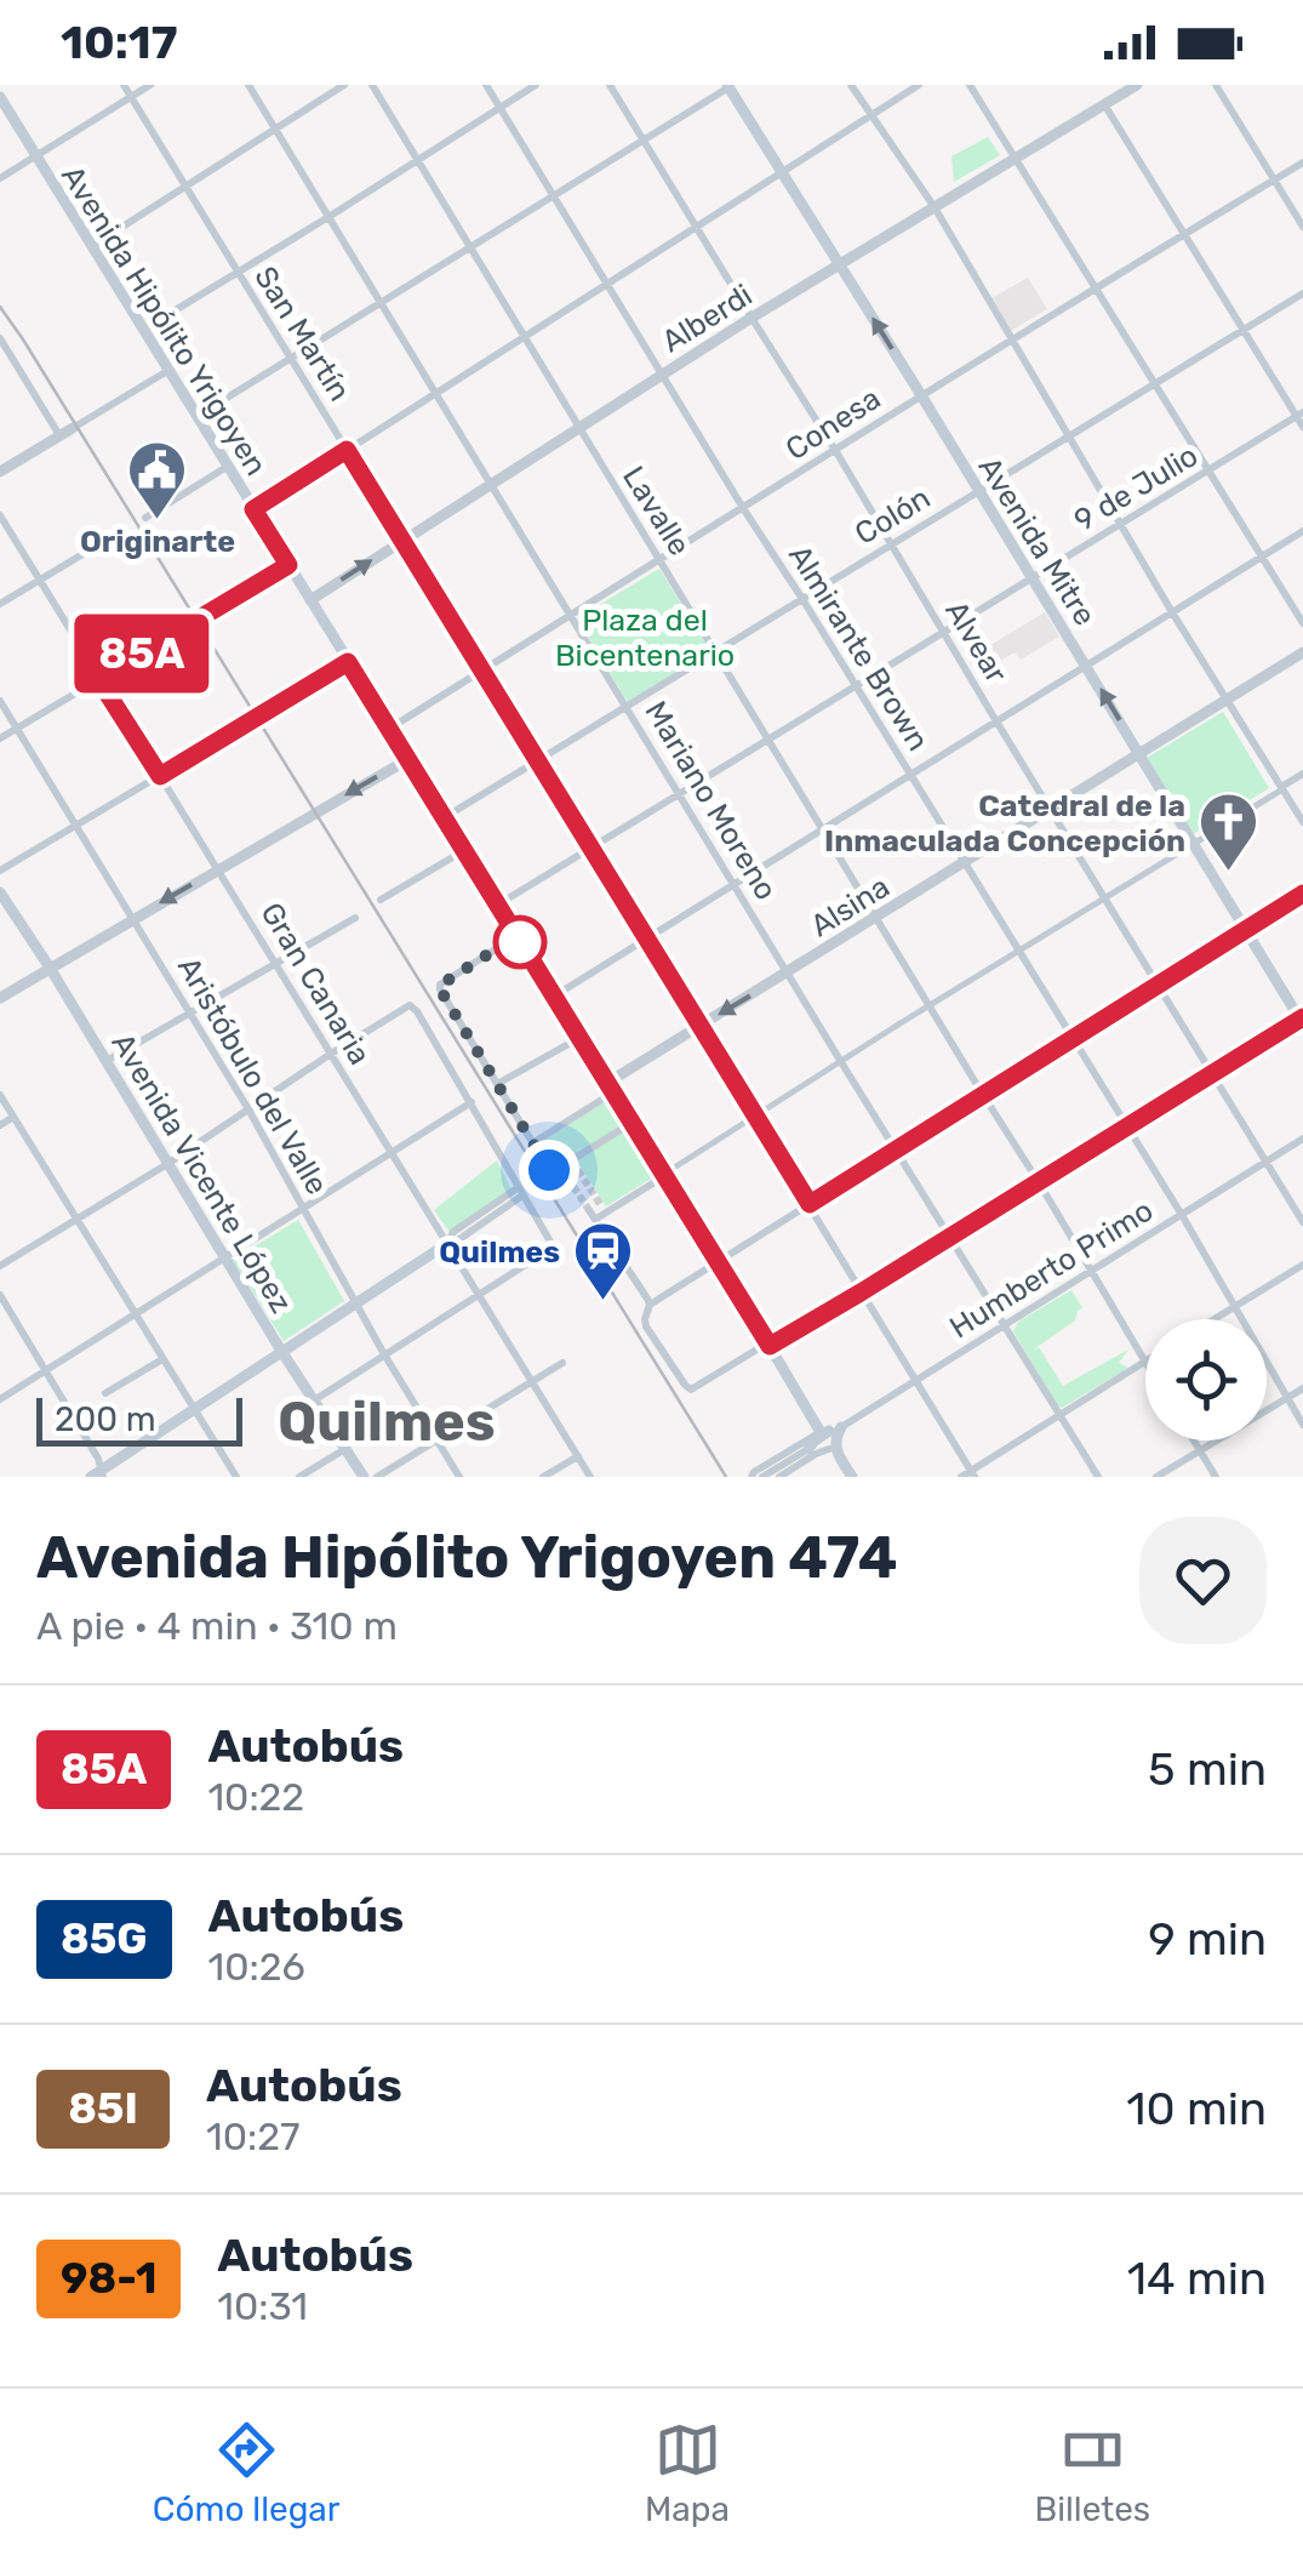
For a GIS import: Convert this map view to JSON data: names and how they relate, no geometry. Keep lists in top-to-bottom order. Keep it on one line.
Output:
{"streets":{"main road":["Avenida Hipólito Yrigoyen","Avenida Mitre","Avenida Vicente López","Humberto Primo"],"street":["Alberdi","San Martín","Conesa","9 de Julio","Lavalle","Colón","Alvear","Almirante Brown","Mariano Moreno","Alsina","Gran Canaria","Aristóbulo del Valle"]},"crossings":[["Alberdi","Avenida Hipólito Yrigoyen"],["Alberdi","San Martín"],["Alberdi","Lavalle"],["Alberdi","Avenida Mitre"],["Alberdi","Alvear"],["Alberdi","Almirante Brown"],["Alberdi","Mariano Moreno"],["Avenida Hipólito Yrigoyen","Conesa"],["Avenida Hipólito Yrigoyen","9 de Julio"],["Avenida Hipólito Yrigoyen","Colón"],["Avenida Hipólito Yrigoyen","Alsina"],["Avenida Hipólito Yrigoyen","Humberto Primo"],["San Martín","Conesa"],["San Martín","9 de Julio"],["San Martín","Colón"],["San Martín","Alsina"],["San Martín","Humberto Primo"],["Conesa","Lavalle"],["Conesa","Avenida Mitre"],["Conesa","Alvear"],["Conesa","Almirante Brown"],["Conesa","Mariano Moreno"],["9 de Julio","Lavalle"],["9 de Julio","Avenida Mitre"],["9 de Julio","Alvear"],["9 de Julio","Almirante Brown"],["9 de Julio","Mariano Moreno"],["Lavalle","Colón"],["Lavalle","Alsina"],["Lavalle","Humberto Primo"],["Colón","Avenida Mitre"],["Colón","Alvear"],["Colón","Almirante Brown"],["Colón","Mariano Moreno"],["Avenida Mitre","Alsina"],["Alvear","Alsina"],["Alvear","Humberto Primo"],["Almirante Brown","Alsina"],["Almirante Brown","Humberto Primo"],["Mariano Moreno","Alsina"],["Mariano Moreno","Humberto Primo"]],"districts":["Quilmes"],"parks":["Plaza del Bicentenario"],"places":{"public building":["Originarte"],"church":["Catedral de la Inmaculada Concepción"],"station":["Quilmes"]},"lines":["bus line 85A"],"scale_bar":"200 m","page":{"status":"10:17","on_map":"85A","scale":"200 m","heading":["Avenida Hipólito Yrigoyen 474","A pie · 4 min · 310 m"],"list":[{"mark":"85A","name":"Autobús","note":"10:22","value":"5 min"},{"mark":"85G","name":"Autobús","note":"10:26","value":"9 min"},{"mark":"85I","name":"Autobús","note":"10:27","value":"10 min"},{"mark":"98-1","name":"Autobús","note":"10:31","value":"14 min"}],"tabs":["Cómo llegar","Mapa","Billetes"]}}
